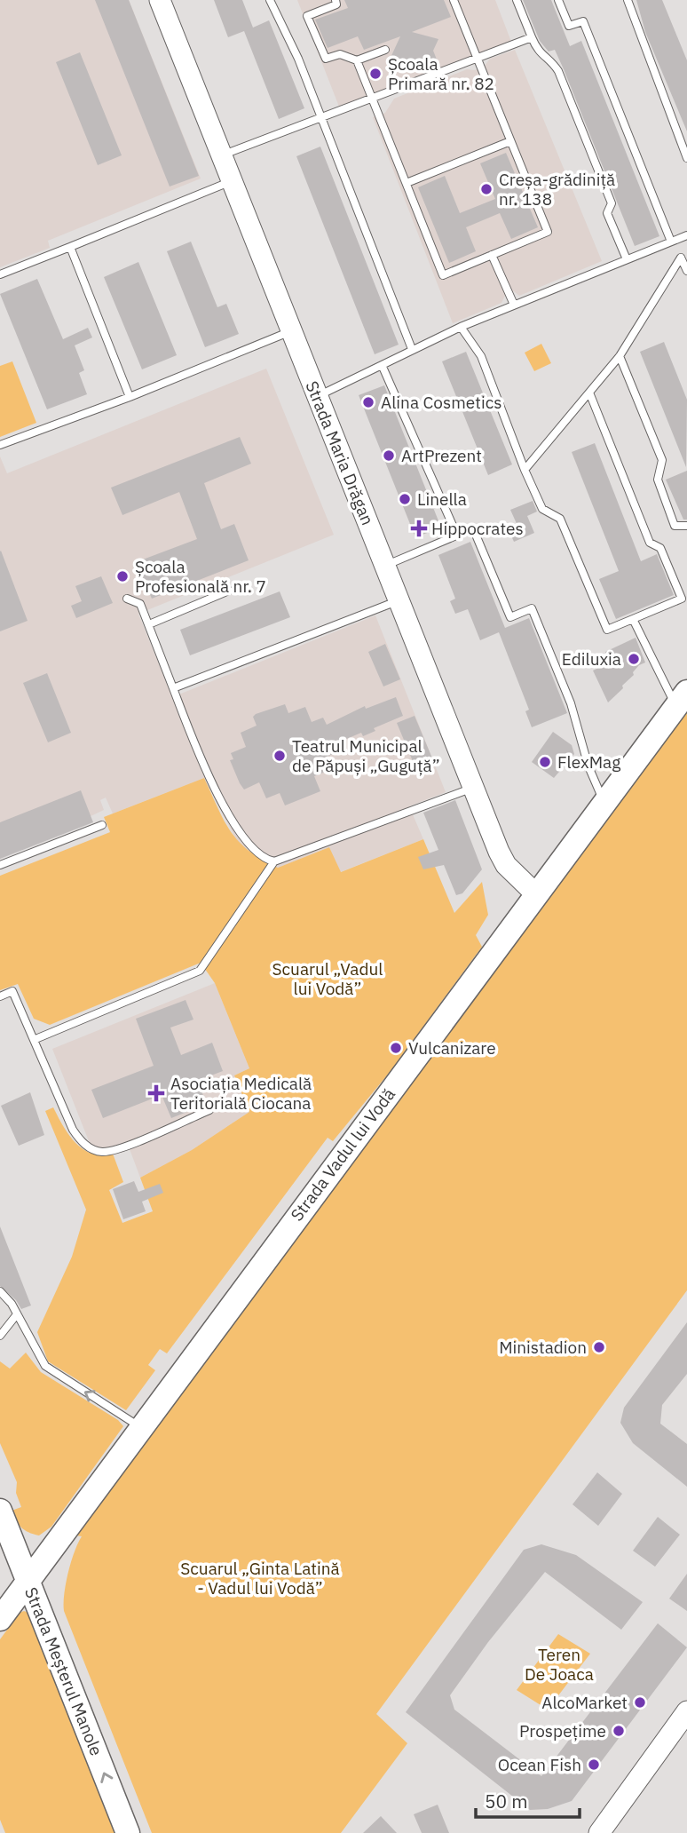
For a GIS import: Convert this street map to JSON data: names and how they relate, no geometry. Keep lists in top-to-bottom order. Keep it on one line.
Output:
{"streets":{"main road":["Strada Maria Drăgan","Strada Vadul lui Vodă","Strada Meșterul Manole"]},"crossings":[["Strada Maria Drăgan","Strada Vadul lui Vodă"],["Strada Vadul lui Vodă","Strada Meșterul Manole"]],"one_way":["Strada Meșterul Manole"],"parks":["Scuarul „Vadul lui Vodă”","Scuarul „Ginta Latină - Vadul lui Vodă”","Teren De Joaca"],"places":{"other":["Școala Primară nr. 82","Creșa-grădiniță nr. 138","Alina Cosmetics","ArtPrezent","Linella","Școala Profesională nr. 7","Ediluxia","Teatrul Municipal de Păpuși „Guguță”","FlexMag","Vulcanizare","Ministadion","AlcoMarket","Prospețime","Ocean Fish"],"health":["Hippocrates","Asociația Medicală Teritorială Ciocana"]},"scale_bar":"50 m"}
